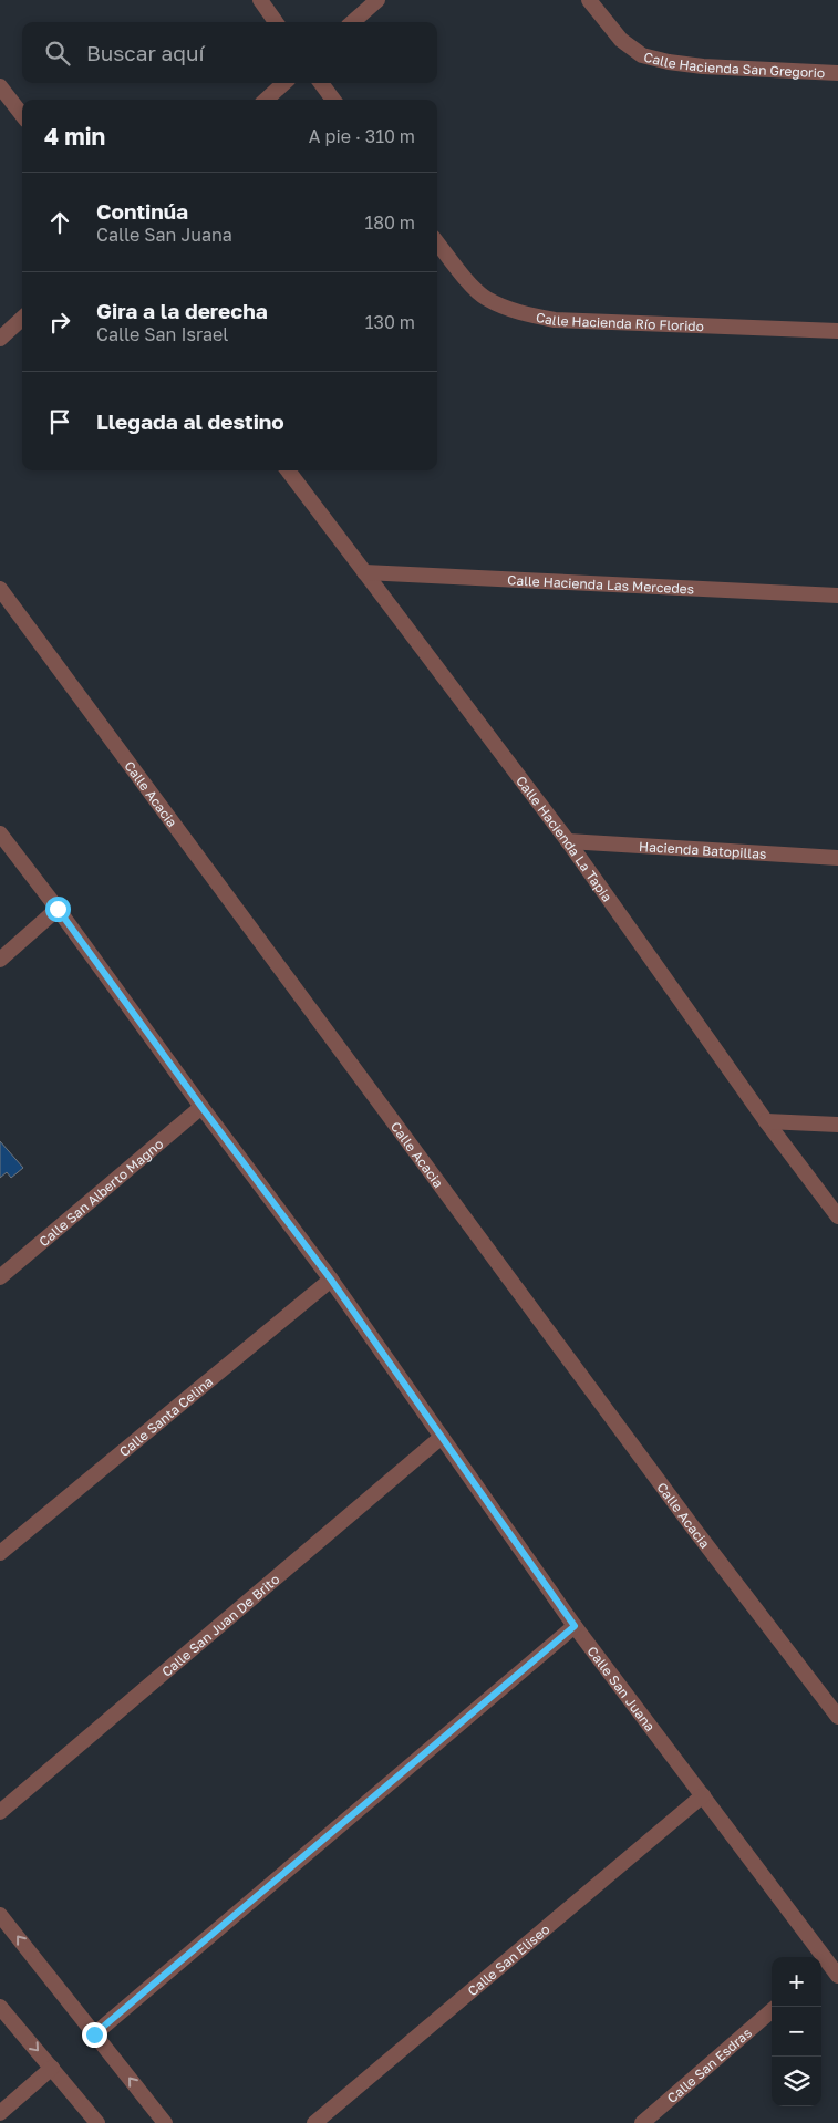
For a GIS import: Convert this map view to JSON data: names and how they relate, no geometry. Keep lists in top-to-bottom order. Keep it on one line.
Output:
{"streets":{"street":["Calle Hacienda San Gregorio","Calle Hacienda Río Florido","Calle Hacienda Las Mercedes","Calle Acacia","Calle Hacienda La Tapia","Hacienda Batopillas","Calle San Alberto Magno","Calle Santa Celina","Calle San Juan De Brito","Calle San Juana","Calle San Eliseo","Calle San Esdras"]},"crossings":[["Calle Hacienda Las Mercedes","Calle Hacienda La Tapia"],["Calle Hacienda La Tapia","Hacienda Batopillas"],["Calle San Alberto Magno","Calle San Juana"],["Calle Santa Celina","Calle San Juana"],["Calle San Juan De Brito","Calle San Juana"],["Calle San Juana","Calle San Eliseo"]],"page":{"search":"Buscar aquí","heading":["4 min","A pie · 310 m"],"list":[["Continúa","Calle San Juana","180 m"],["Gira a la derecha","Calle San Israel","130 m"],"Llegada al destino"],"map_buttons":["+","−"]}}
